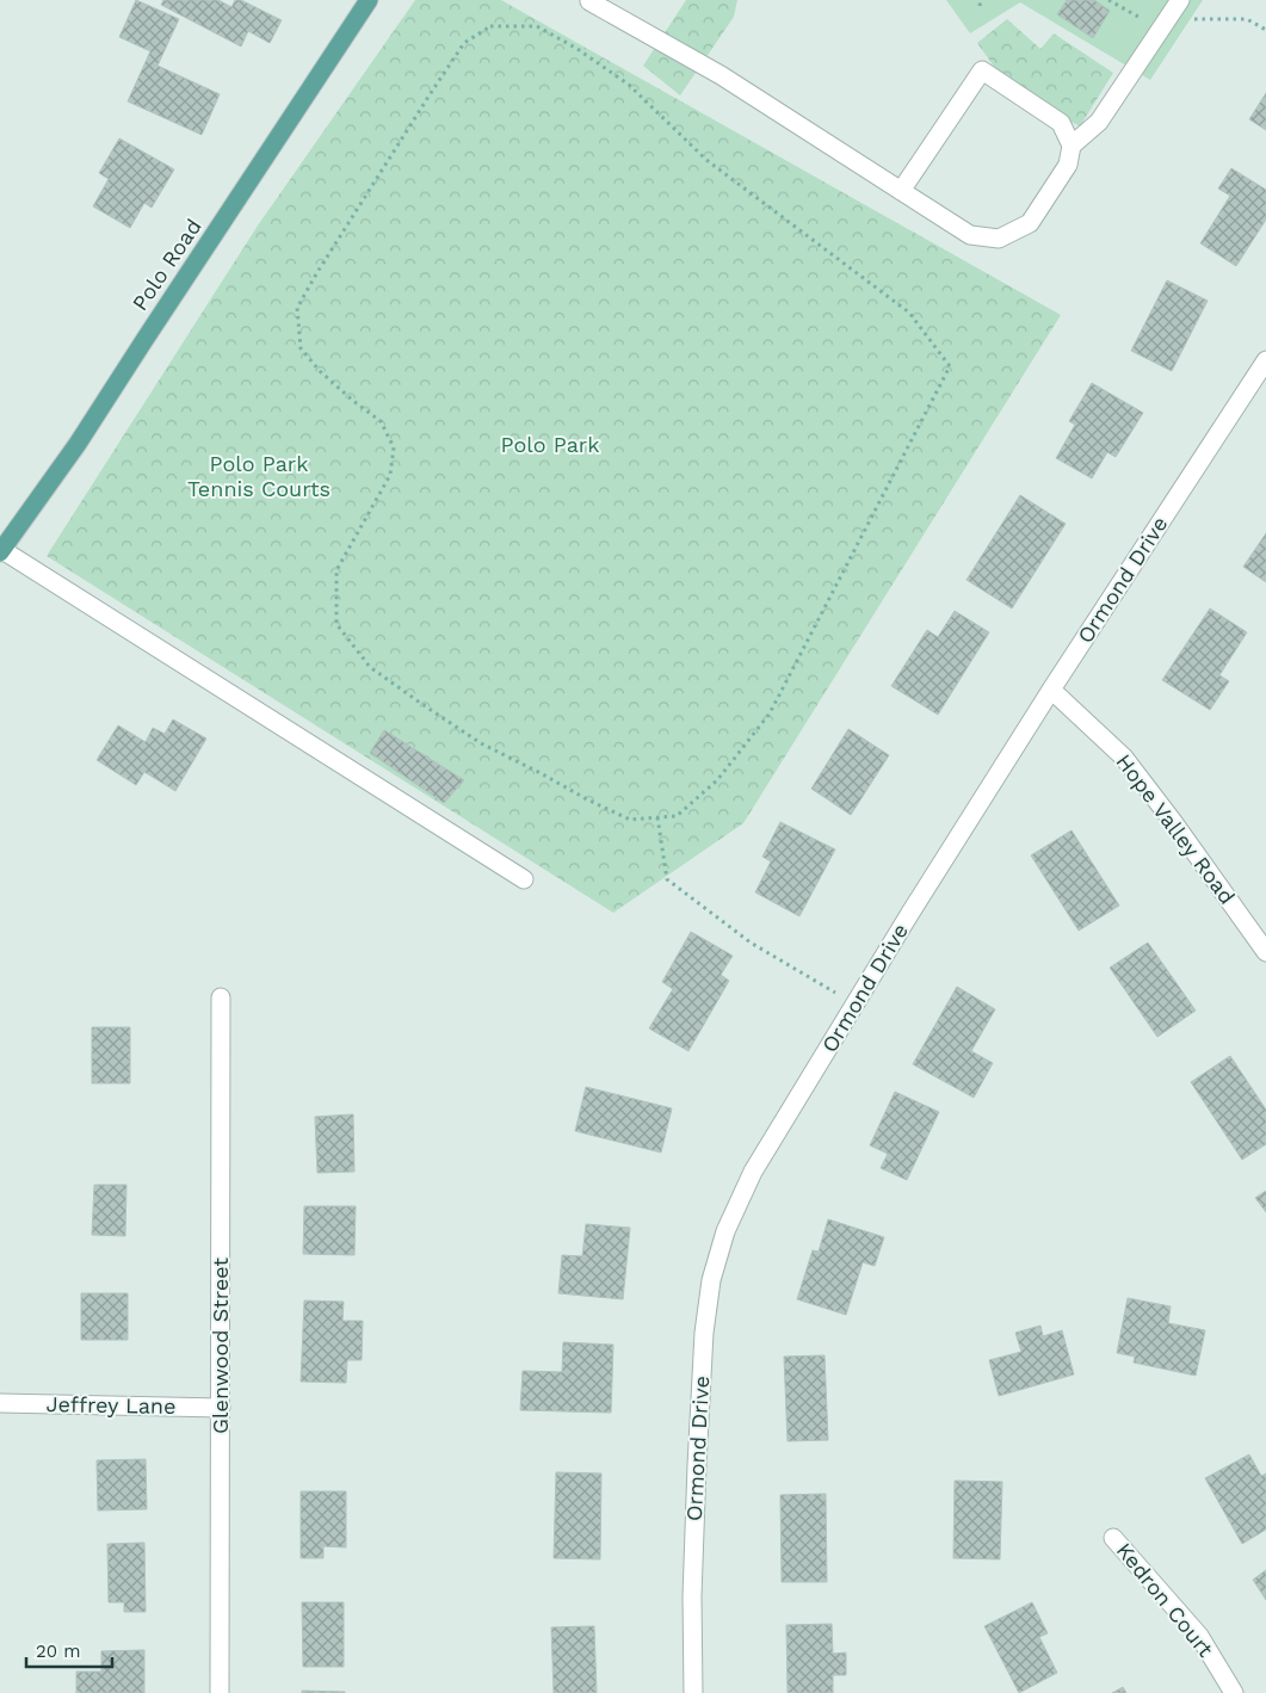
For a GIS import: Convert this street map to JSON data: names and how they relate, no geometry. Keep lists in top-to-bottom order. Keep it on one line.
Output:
{"streets":{"main road":["Polo Road"],"street":["Ormond Drive","Hope Valley Road","Glenwood Street","Jeffrey Lane","Kedron Court"]},"crossings":[["Ormond Drive","Hope Valley Road"],["Glenwood Street","Jeffrey Lane"]],"parks":["Polo Park","Polo Park Tennis Courts"],"scale_bar":"20 m"}
